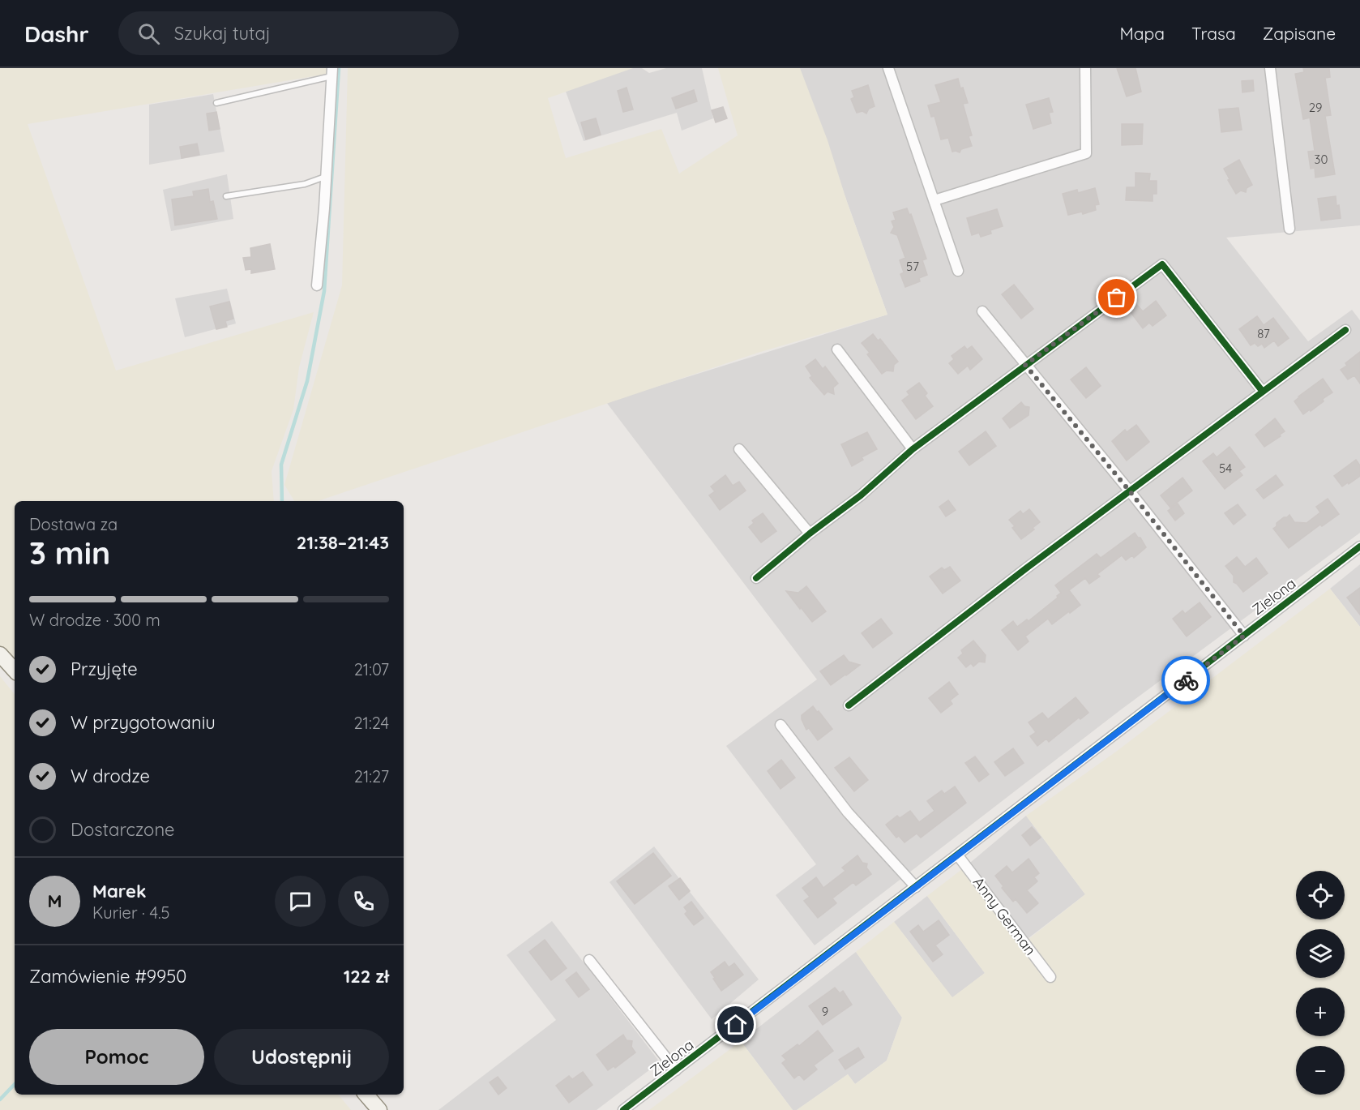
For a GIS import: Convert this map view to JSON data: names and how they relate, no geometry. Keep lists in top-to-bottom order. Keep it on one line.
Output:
{"streets":{"street":["Zielona","Anny German"]},"crossings":[["Zielona","Anny German"]],"house_numbers":["29","30","57","87","54","9"],"page":{"header":"Dashr","search":"Szukaj tutaj","nav":["Mapa","Trasa","Zapisane"],"heading":["3 min","Dostawa za","21:38–21:43"],"panel":["Marek","Kurier · 4.5","Zamówienie #9950","122 zł"],"bar":"W drodze · 300 m","list":[["Przyjęte","21:07"],["W przygotowaniu","21:24"],["W drodze","21:27"],"Dostarczone"],"map_buttons":["+","−"],"round":"M","buttons":["Pomoc","Udostępnij"]}}
